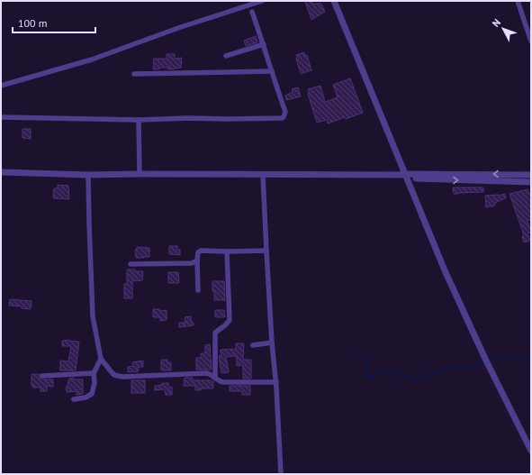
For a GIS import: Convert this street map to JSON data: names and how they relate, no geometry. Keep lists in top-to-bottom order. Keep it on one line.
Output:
{"scale_bar":"100 m","north":"top left"}
